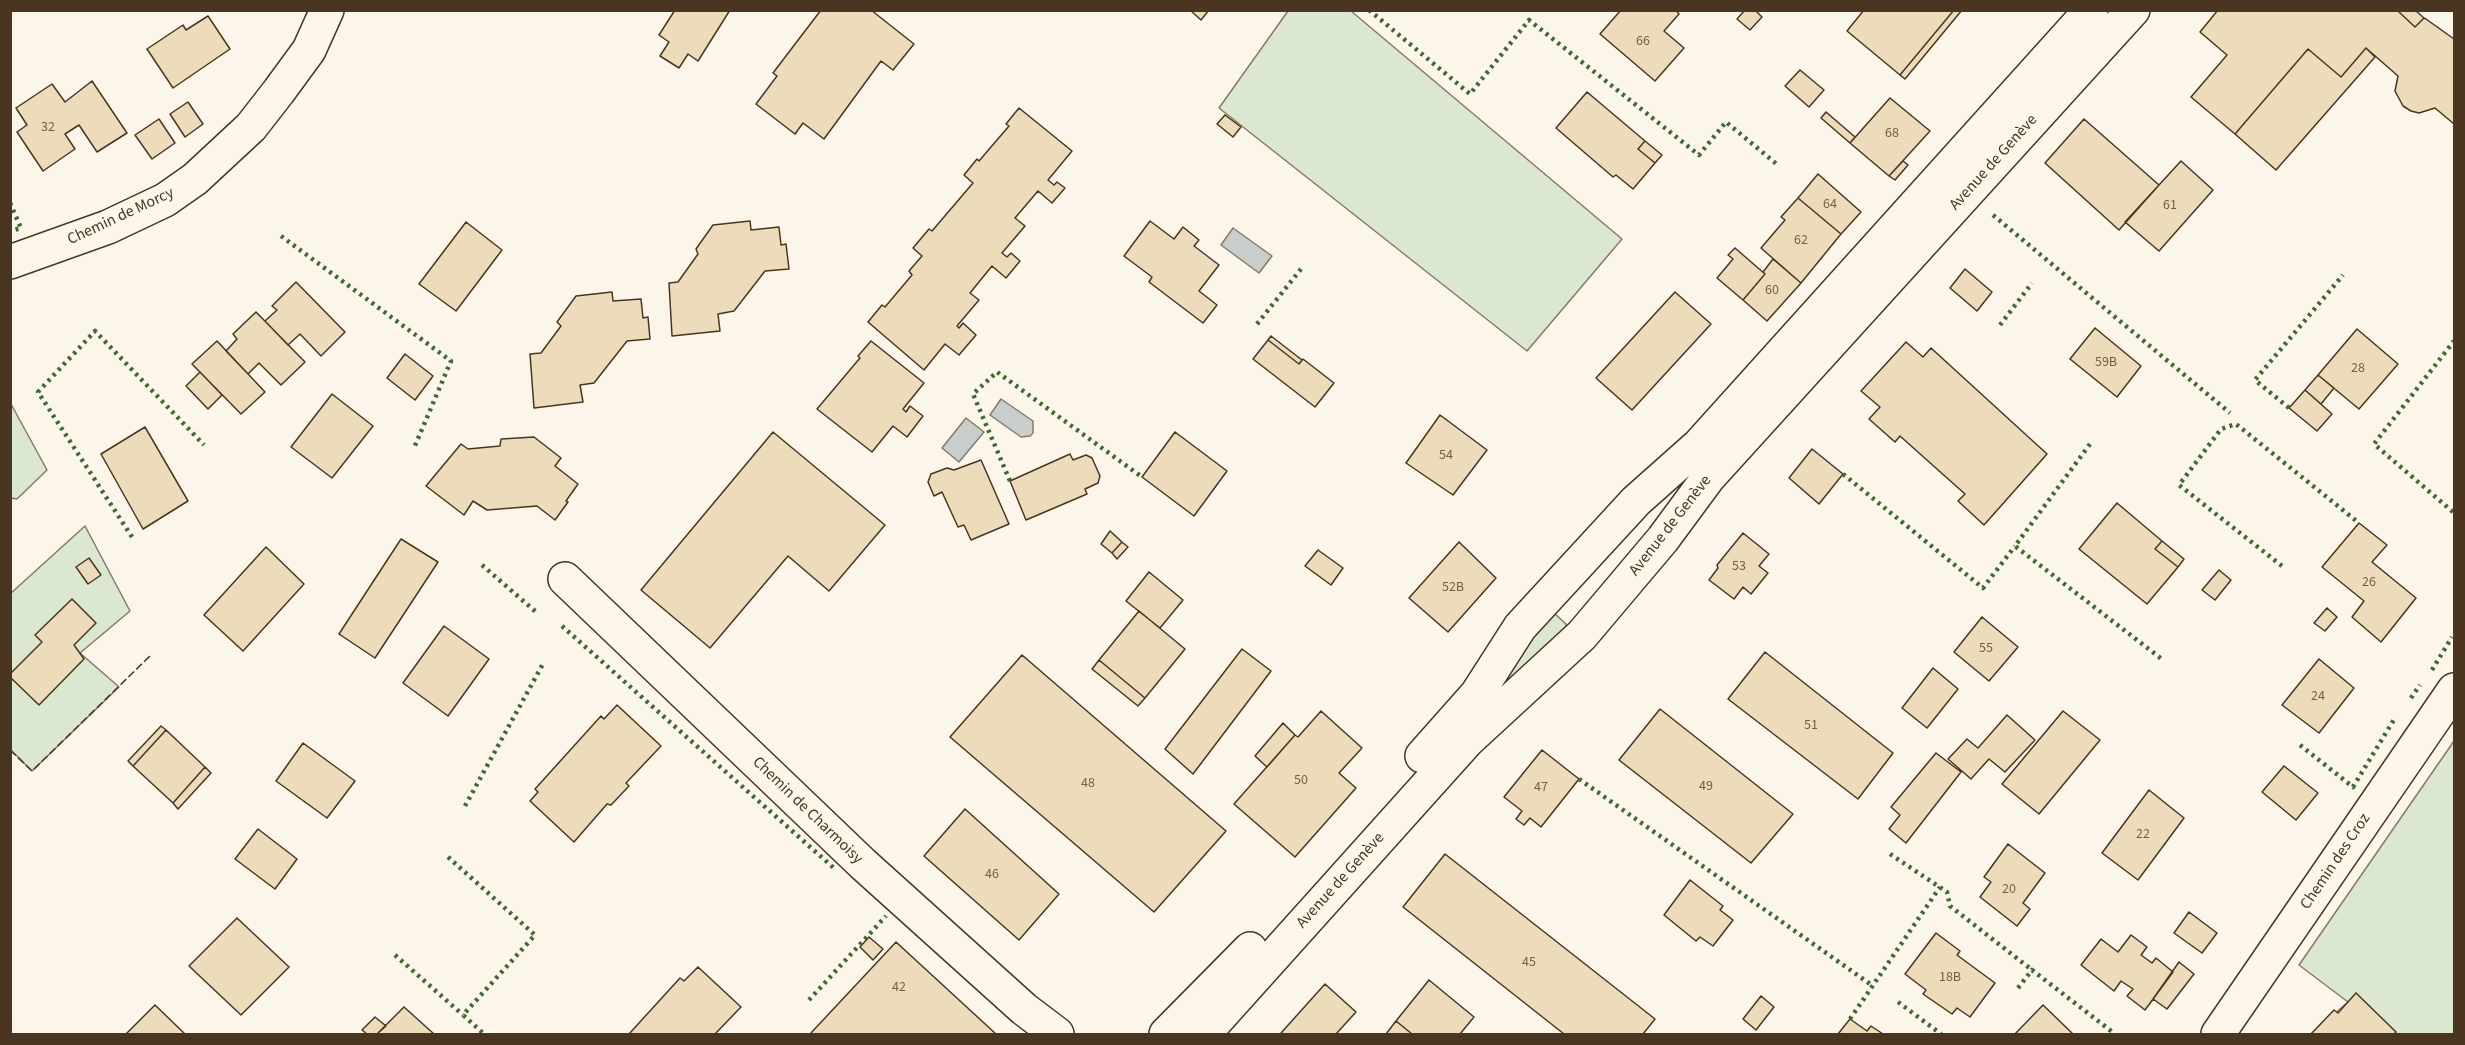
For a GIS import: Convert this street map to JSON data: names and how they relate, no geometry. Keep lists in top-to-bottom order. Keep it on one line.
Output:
{"streets":{"main road":["Avenue de Genève","Chemin de Morcy","Chemin de Charmoisy","Chemin des Croz"]},"house_numbers":["66","32","68","64","61","62","60","59B","28","54","53","26","52B","55","24","51","50","48","49","47","22","46","20","45","18B","42"]}
